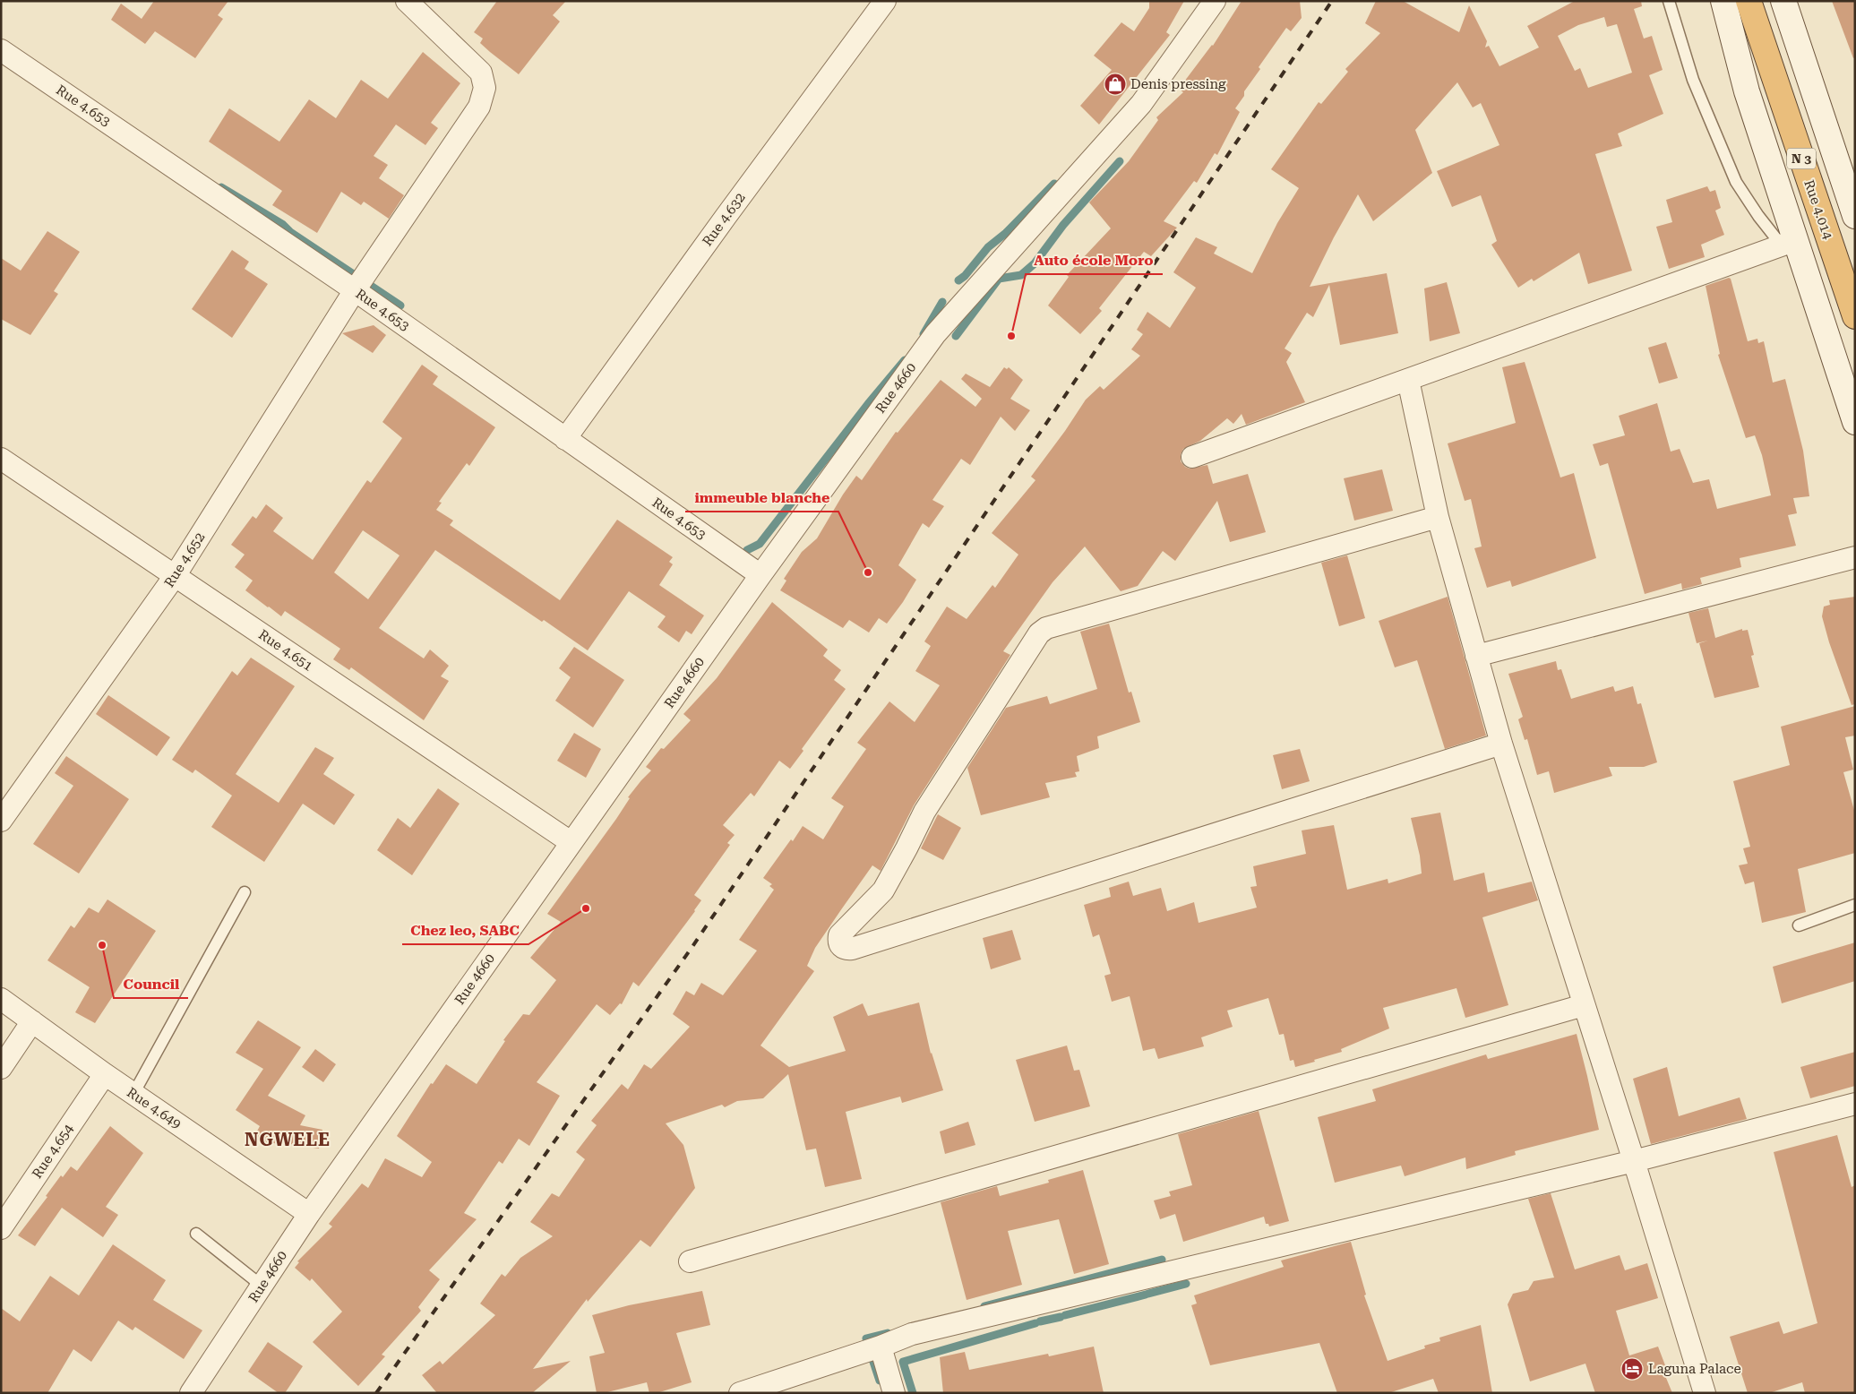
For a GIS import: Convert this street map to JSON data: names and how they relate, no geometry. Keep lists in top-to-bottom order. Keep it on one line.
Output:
{"streets":{"highway":["N 3","Rue 4.014"],"street":["Rue 4.653","Rue 4.632","Rue 4660","Rue 4.652","Rue 4.651","Rue 4.649","Rue 4.654"]},"crossings":[["Rue 4.653","Rue 4.632"],["Rue 4.653","Rue 4660"],["Rue 4.653","Rue 4.652"],["Rue 4660","Rue 4.651"],["Rue 4660","Rue 4.649"],["Rue 4.652","Rue 4.651"],["Rue 4.649","Rue 4.654"]],"districts":["NGWELE"],"places":{"shop":["Denis pressing"],"other":["Auto école Moro","immeuble blanche","Chez leo, SABC","Council"],"hotel":["Laguna Palace"]}}
